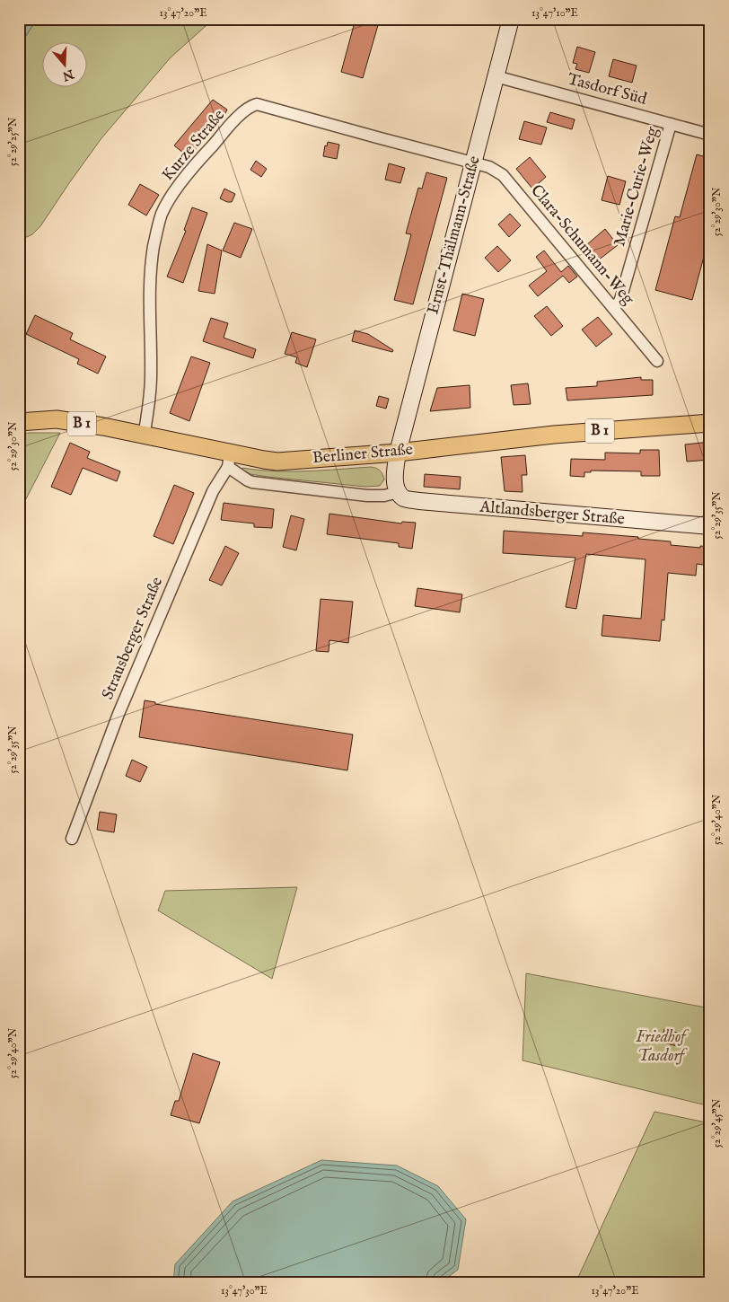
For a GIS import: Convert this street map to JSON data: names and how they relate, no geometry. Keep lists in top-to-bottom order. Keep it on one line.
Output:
{"streets":{"main road":["Ernst-Thälmann-Straße","B 1","Berliner Straße","Altlandsberger Straße"],"street":["Tasdorf Süd","Kurze Straße","Marie-Curie-Weg","Clara-Schumann-Weg","Strausberger Straße"]},"crossings":[["Tasdorf Süd","Marie-Curie-Weg"],["Tasdorf Süd","Ernst-Thälmann-Straße"],["Kurze Straße","Ernst-Thälmann-Straße"],["Kurze Straße","Clara-Schumann-Weg"],["Kurze Straße","Berliner Straße"],["Marie-Curie-Weg","Clara-Schumann-Weg"],["Ernst-Thälmann-Straße","Clara-Schumann-Weg"],["Ernst-Thälmann-Straße","Berliner Straße"],["Berliner Straße","Strausberger Straße"]],"parks":["Friedhof Tasdorf"],"north":"bottom","coordinates":["13°47'20\"E","13°47'10\"E","52°29'25\"N","52°29'30\"N","52°29'35\"N","52°29'40\"N","52°29'45\"N","13°47'30\"E"]}
